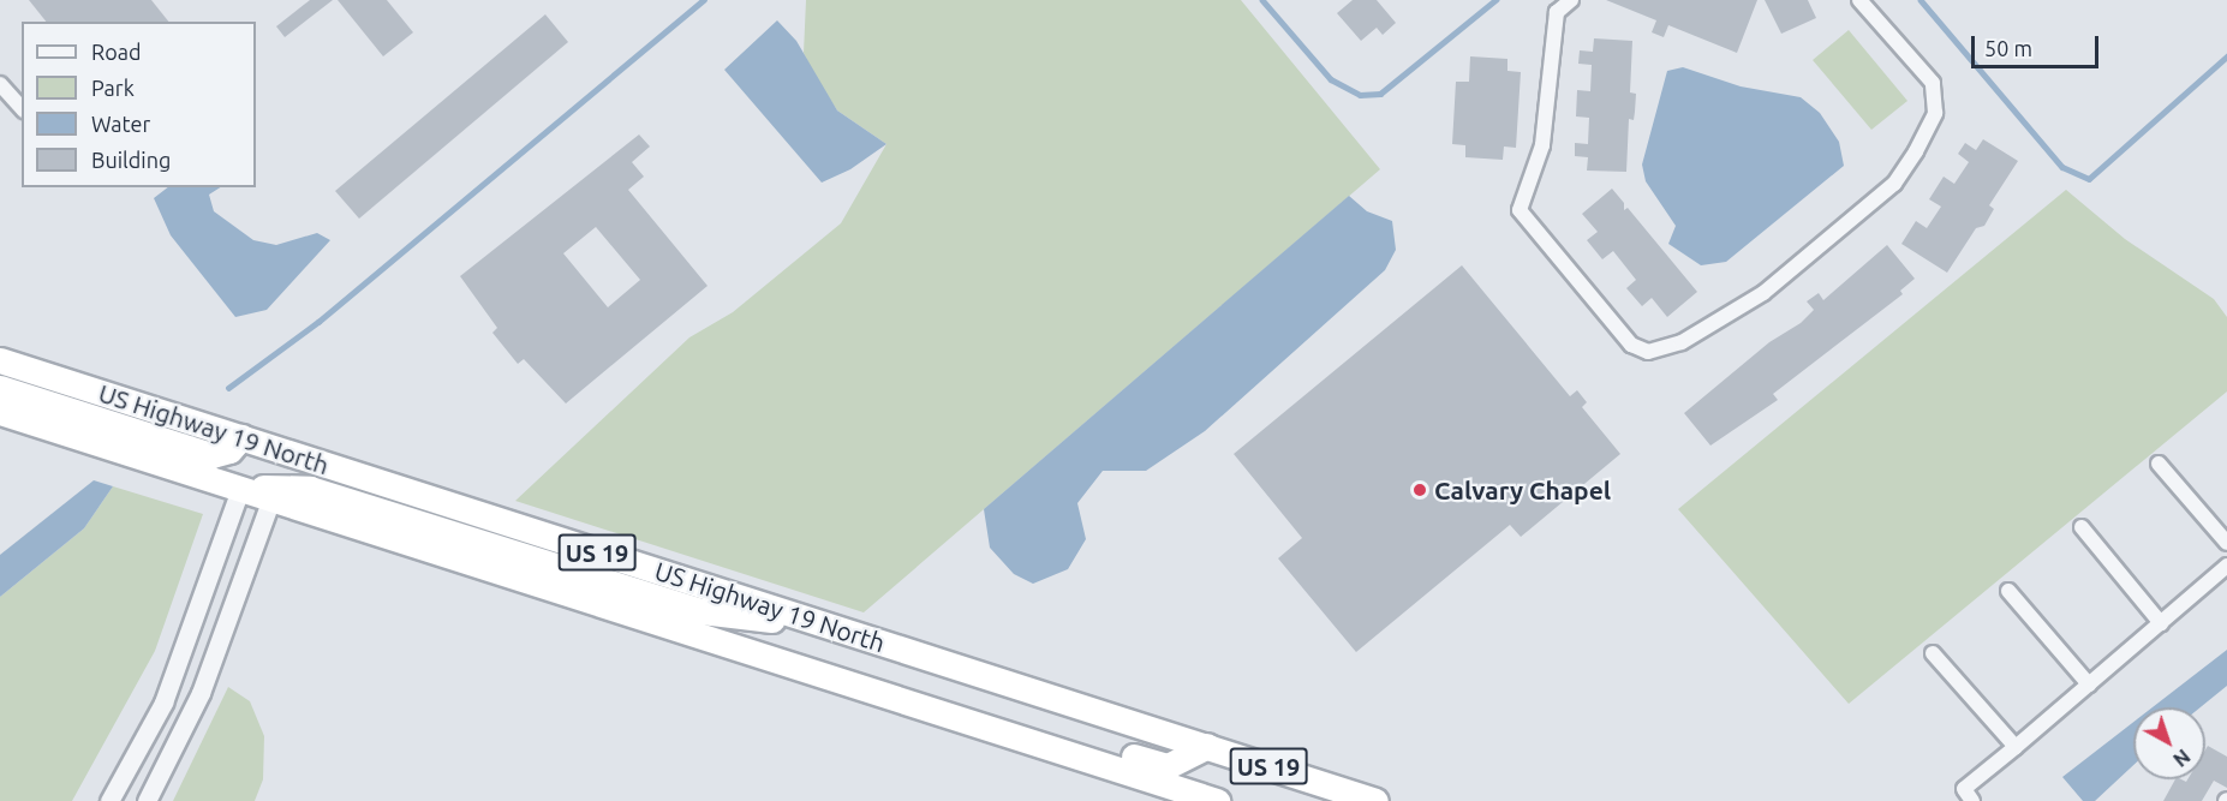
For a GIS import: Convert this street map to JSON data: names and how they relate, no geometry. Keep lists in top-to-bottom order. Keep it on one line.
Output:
{"streets":{"highway":["US Highway 19 North","US 19"]},"places":["Calvary Chapel"],"legend":["Road","Park","Water","Building"],"scale_bar":"50 m","north":"bottom right"}
